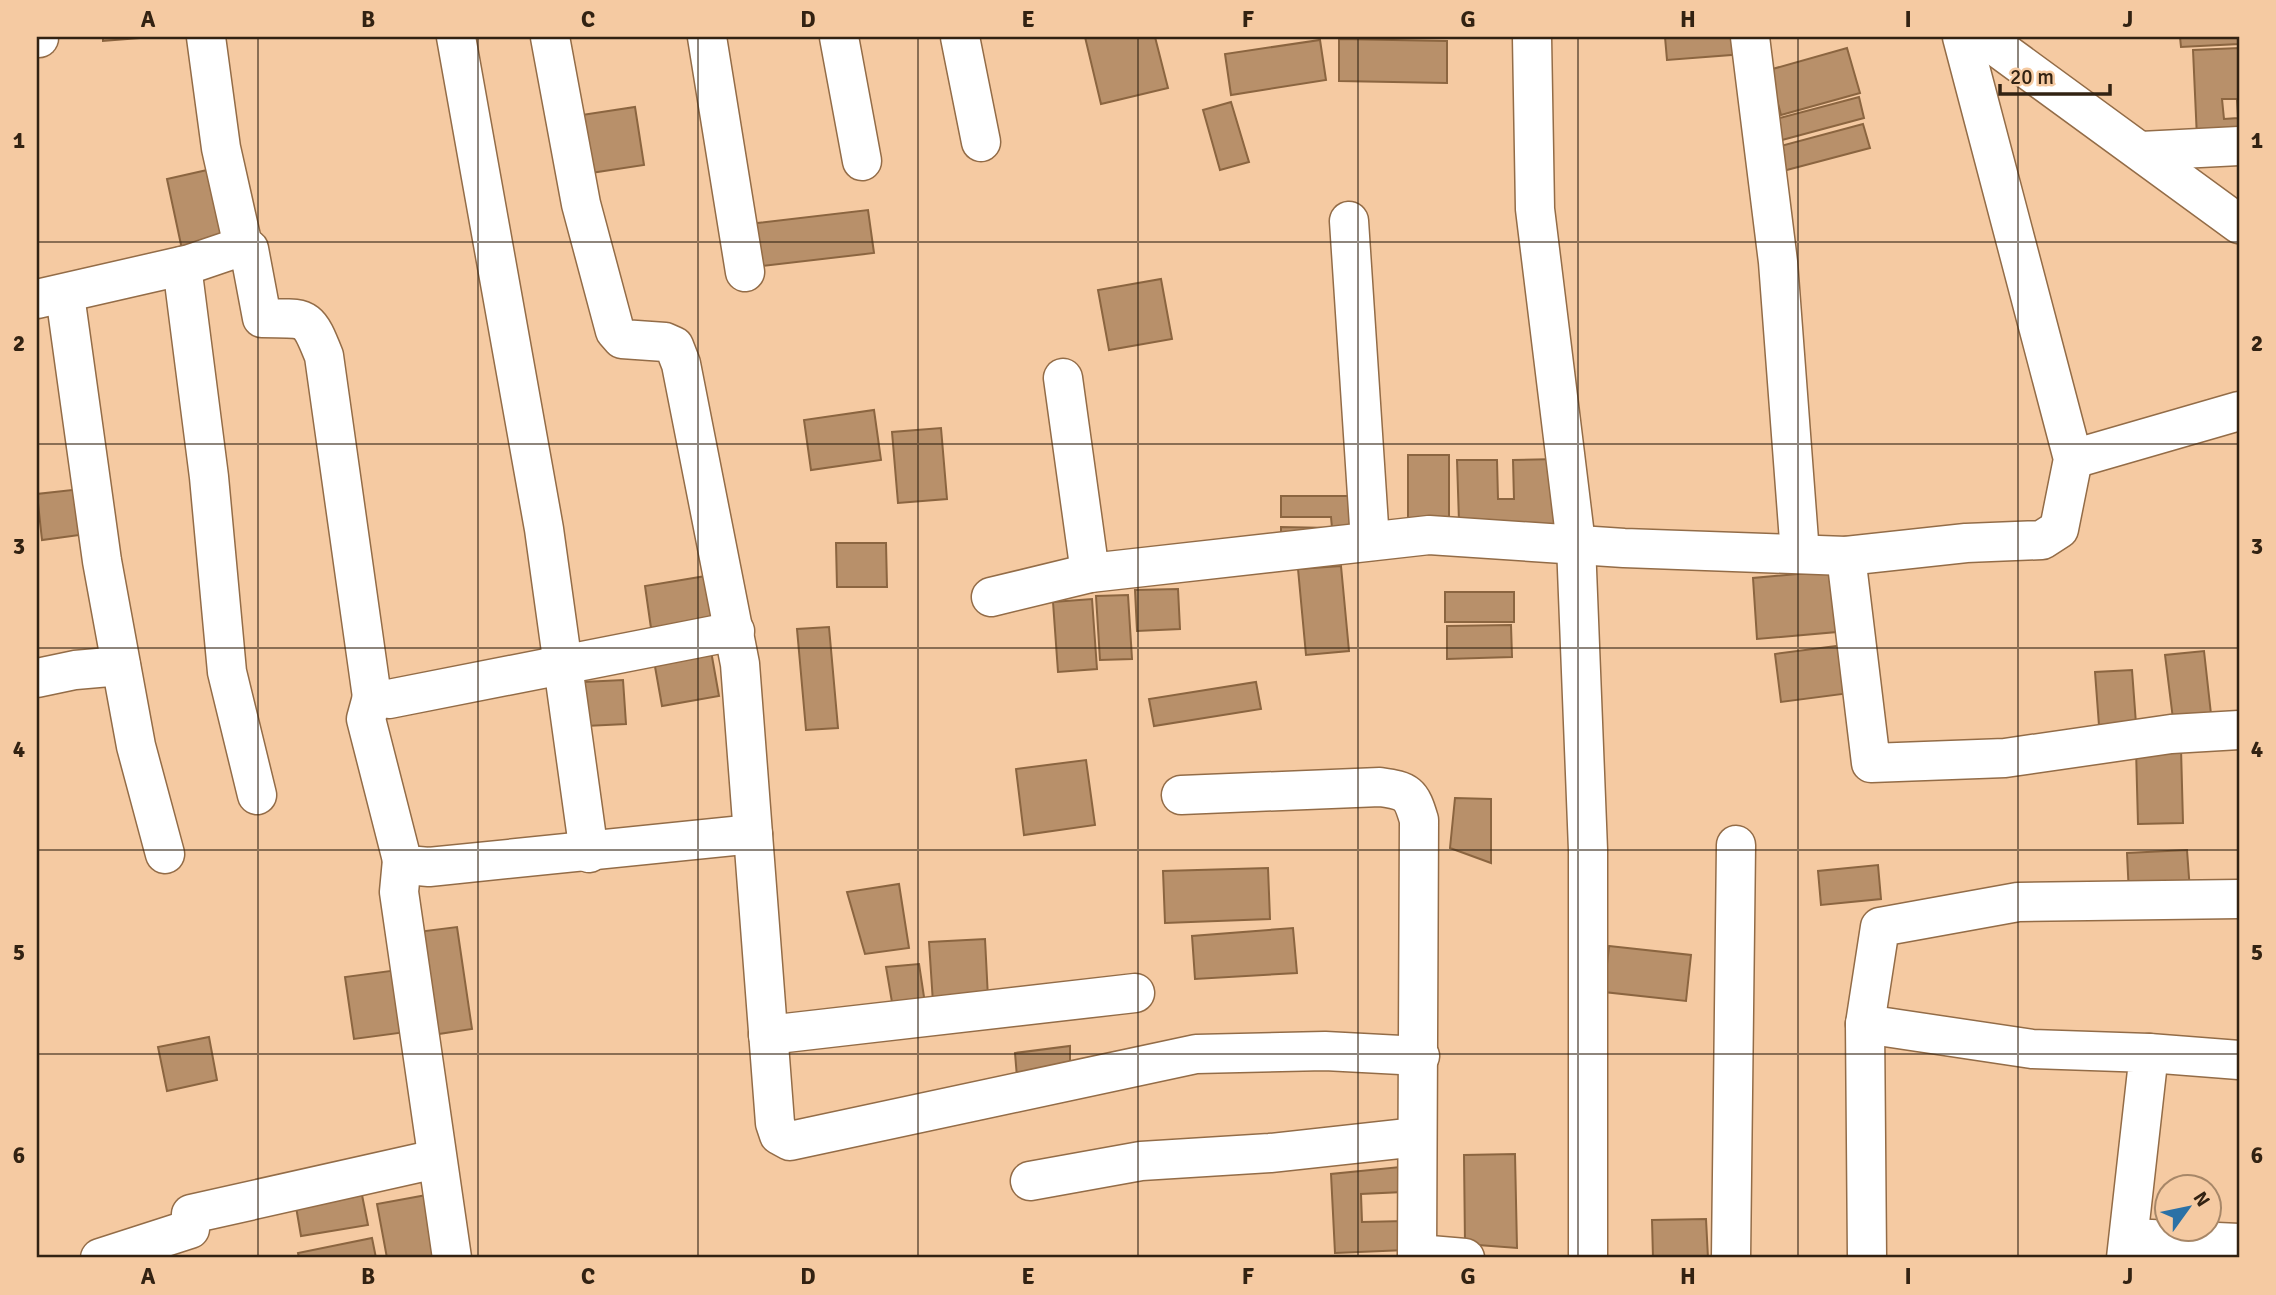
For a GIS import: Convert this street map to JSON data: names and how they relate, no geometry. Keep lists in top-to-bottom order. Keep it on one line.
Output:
{"scale_bar":"20 m","north":"top right","grid":{"columns":["A","B","C","D","E","F","G","H","I","J"],"rows":["1","2","3","4","5","6"]}}
